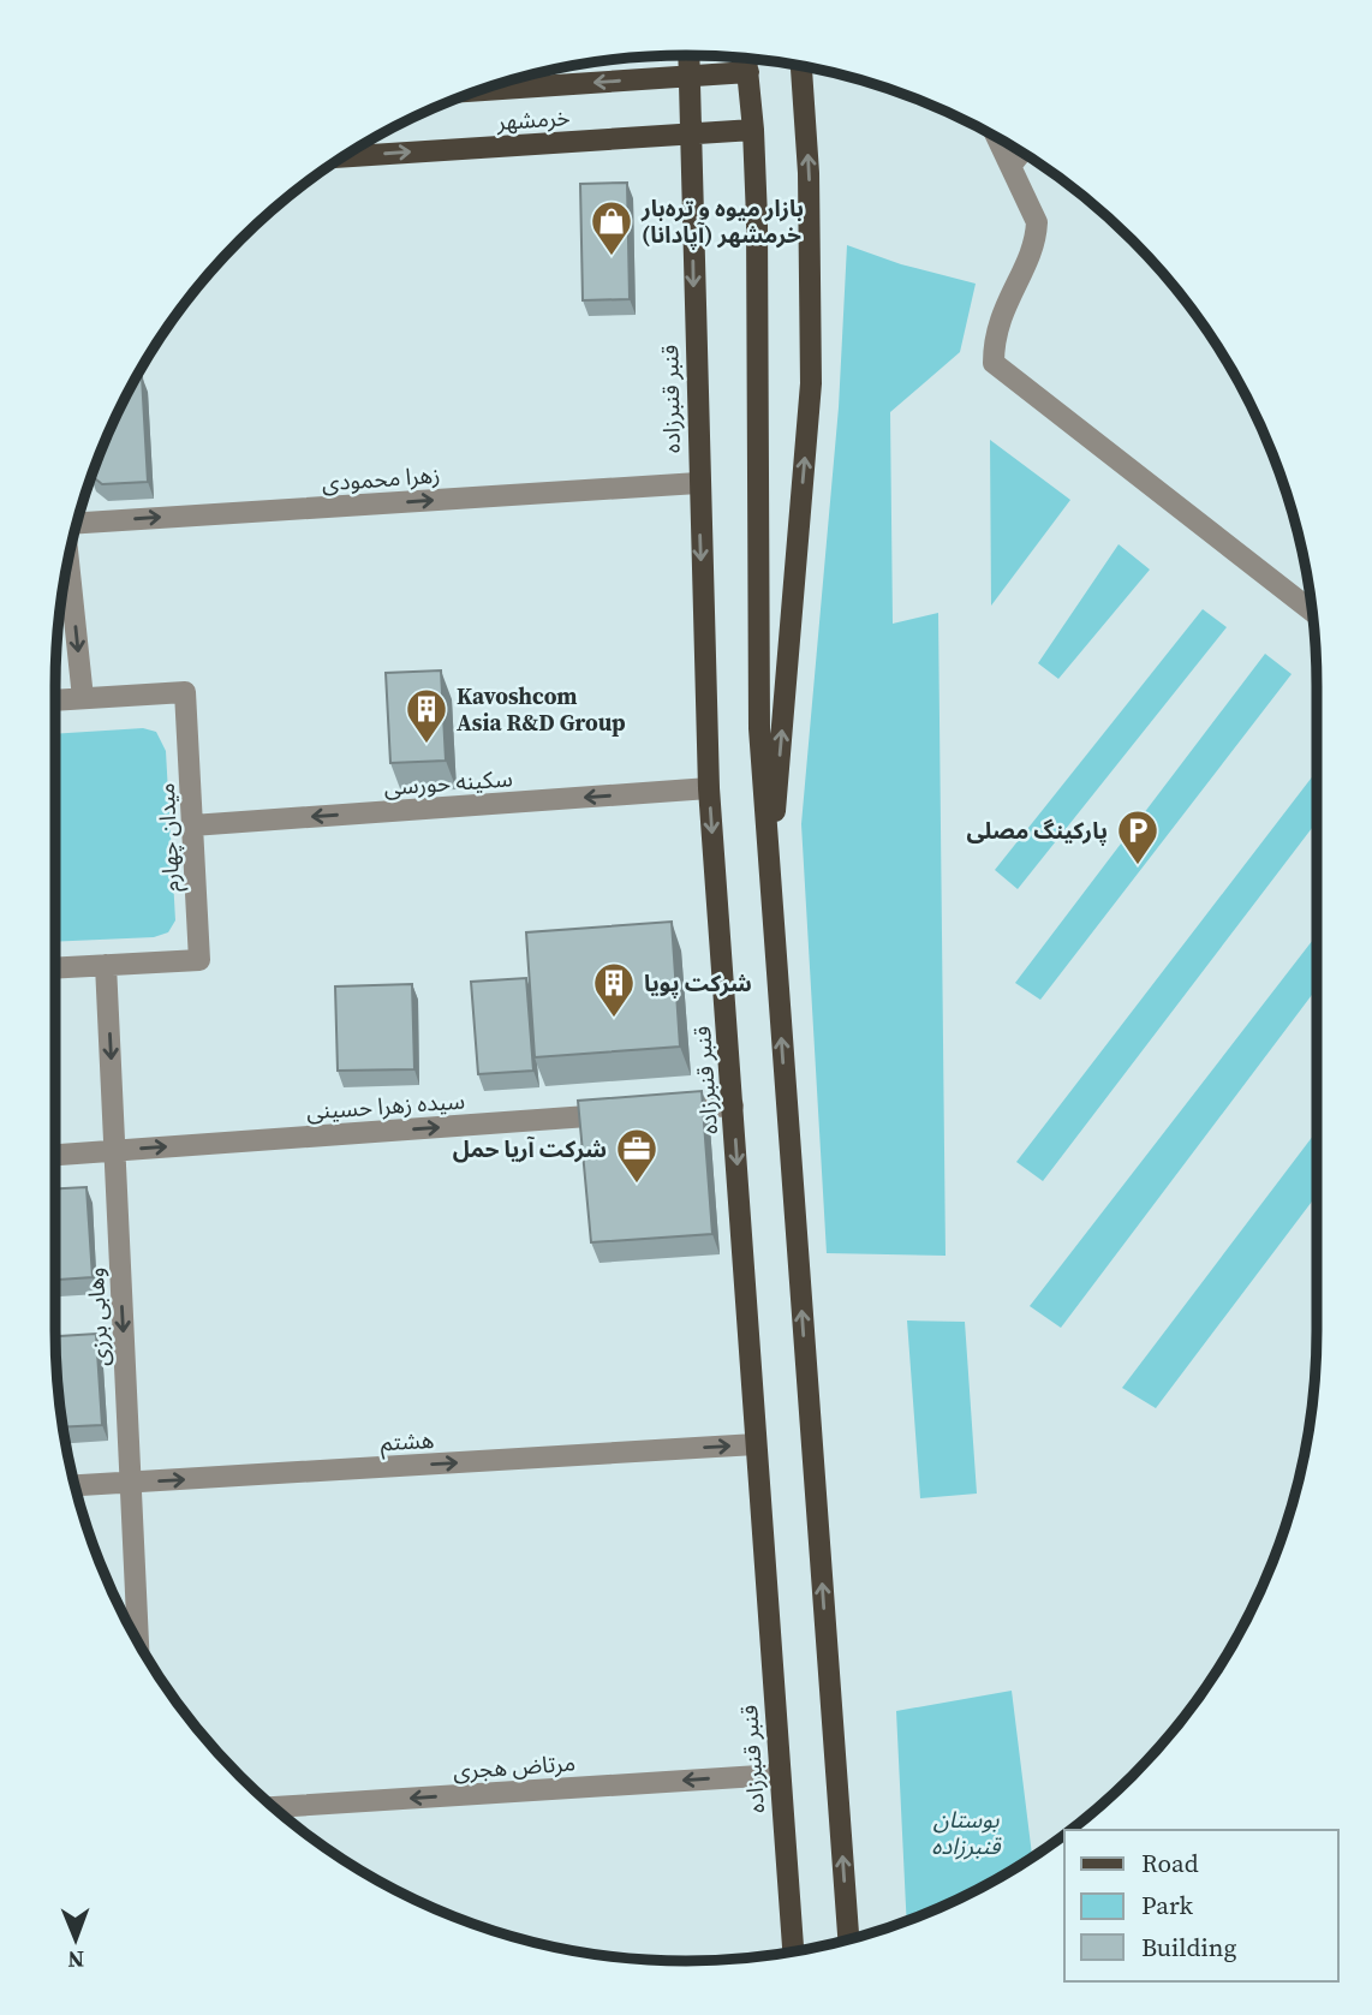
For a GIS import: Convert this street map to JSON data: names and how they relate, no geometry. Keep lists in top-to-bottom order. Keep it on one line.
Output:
{"streets":{"main road":["خرمشهر","قنبر قنبرزاده"],"street":["زهرا محمودی","سکینه حورسی","میدان چهارم","سیده زهرا حسینی","وهابی برزی","هشتم","مرتاض هجری"]},"crossings":[["خرمشهر","قنبر قنبرزاده"],["قنبر قنبرزاده","زهرا محمودی"],["قنبر قنبرزاده","سکینه حورسی"],["قنبر قنبرزاده","هشتم"],["قنبر قنبرزاده","مرتاض هجری"],["سکینه حورسی","میدان چهارم"],["میدان چهارم","وهابی برزی"],["سیده زهرا حسینی","وهابی برزی"],["وهابی برزی","هشتم"]],"one_way":["زهرا محمودی","سکینه حورسی","سیده زهرا حسینی","وهابی برزی","هشتم","مرتاض هجری"],"parks":["بوستان قنبرزاده"],"places":{"shop":["بازار میوه و تره‌بار خرمشهر (آپادانا)"],"building":["Kavoshcom Asia R&D Group","شرکت پویا"],"parking":["پارکینگ مصلی"],"office":["شرکت آریا حمل"]},"legend":["Road","Park","Building"],"north":"bottom"}
